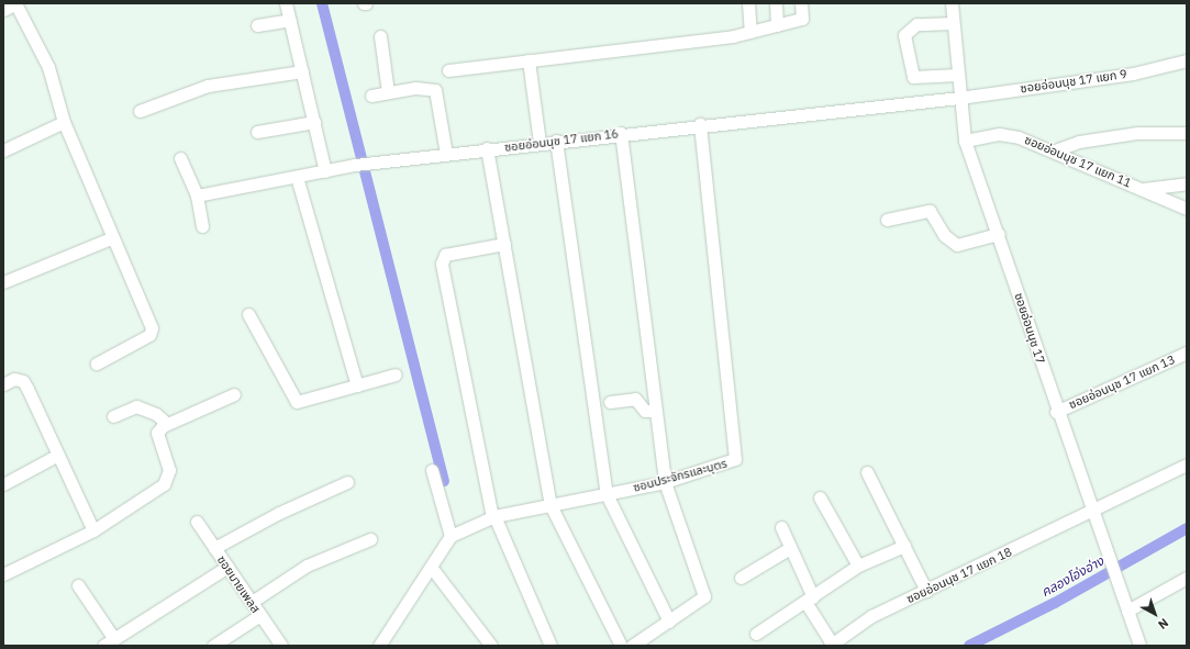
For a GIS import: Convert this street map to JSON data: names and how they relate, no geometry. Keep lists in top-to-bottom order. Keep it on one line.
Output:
{"streets":{"street":["ซอยอ่อนนุช 17 แยก 9","ซอยอ่อนนุช 17 แยก 16","ซอยอ่อนนุช 17 แยก 11","ซอยอ่อนนุช 17","ซอยอ่อนนุช 17 แยก 13","ซอนประจักรและบุตร","ซอยอ่อนนุช 17 แยก 18","ซอยมายเพลส"]},"crossings":[["ซอยอ่อนนุช 17 แยก 9","ซอยอ่อนนุช 17 แยก 16"],["ซอยอ่อนนุช 17 แยก 9","ซอยอ่อนนุช 17"],["ซอยอ่อนนุช 17 แยก 16","ซอยอ่อนนุช 17"],["ซอยอ่อนนุช 17 แยก 16","ซอนประจักรและบุตร"],["ซอยอ่อนนุช 17 แยก 11","ซอยอ่อนนุช 17"],["ซอยอ่อนนุช 17","ซอยอ่อนนุช 17 แยก 13"],["ซอยอ่อนนุช 17","ซอยอ่อนนุช 17 แยก 18"]],"water":["คลองโอ่งอ่าง"],"north":"bottom right"}
